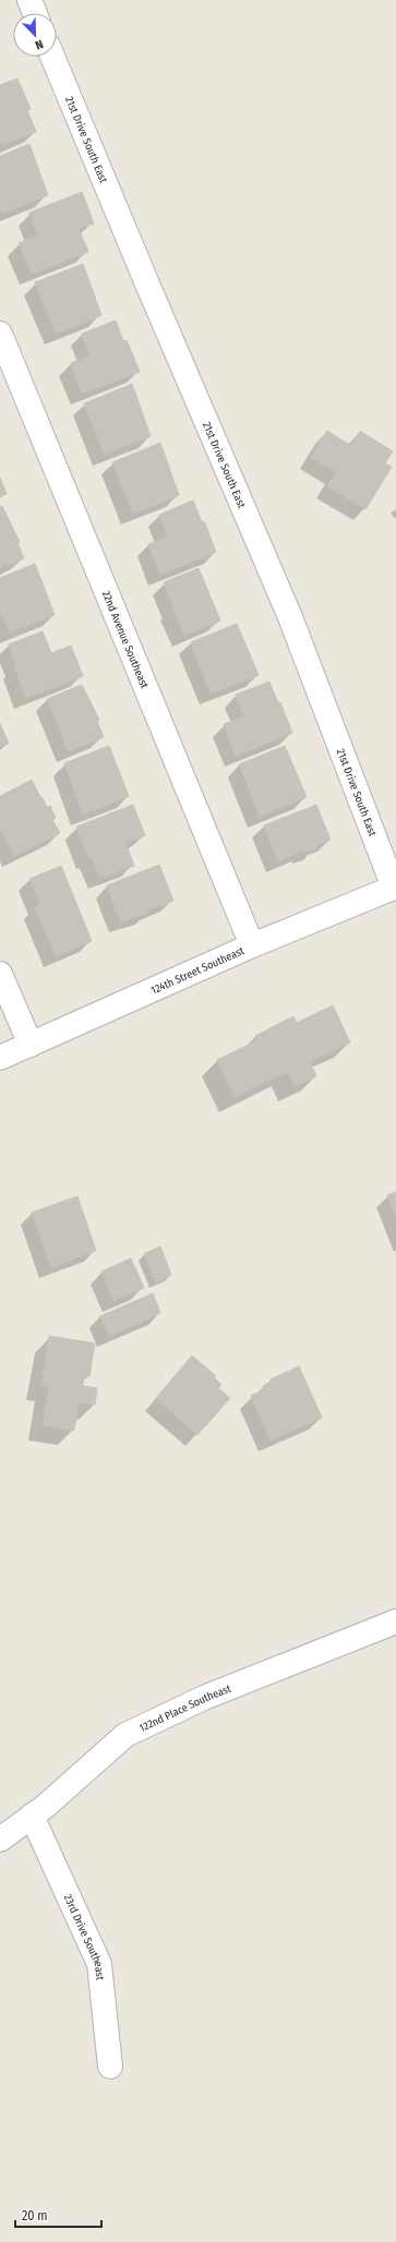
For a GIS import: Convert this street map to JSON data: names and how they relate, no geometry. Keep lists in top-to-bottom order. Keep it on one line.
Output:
{"streets":{"street":["21st Drive South East","22nd Avenue Southeast","124th Street Southeast","122nd Place Southeast","23rd Drive Southeast"]},"crossings":[["21st Drive South East","124th Street Southeast"],["22nd Avenue Southeast","124th Street Southeast"],["122nd Place Southeast","23rd Drive Southeast"]],"scale_bar":"20 m","north":"bottom right"}
